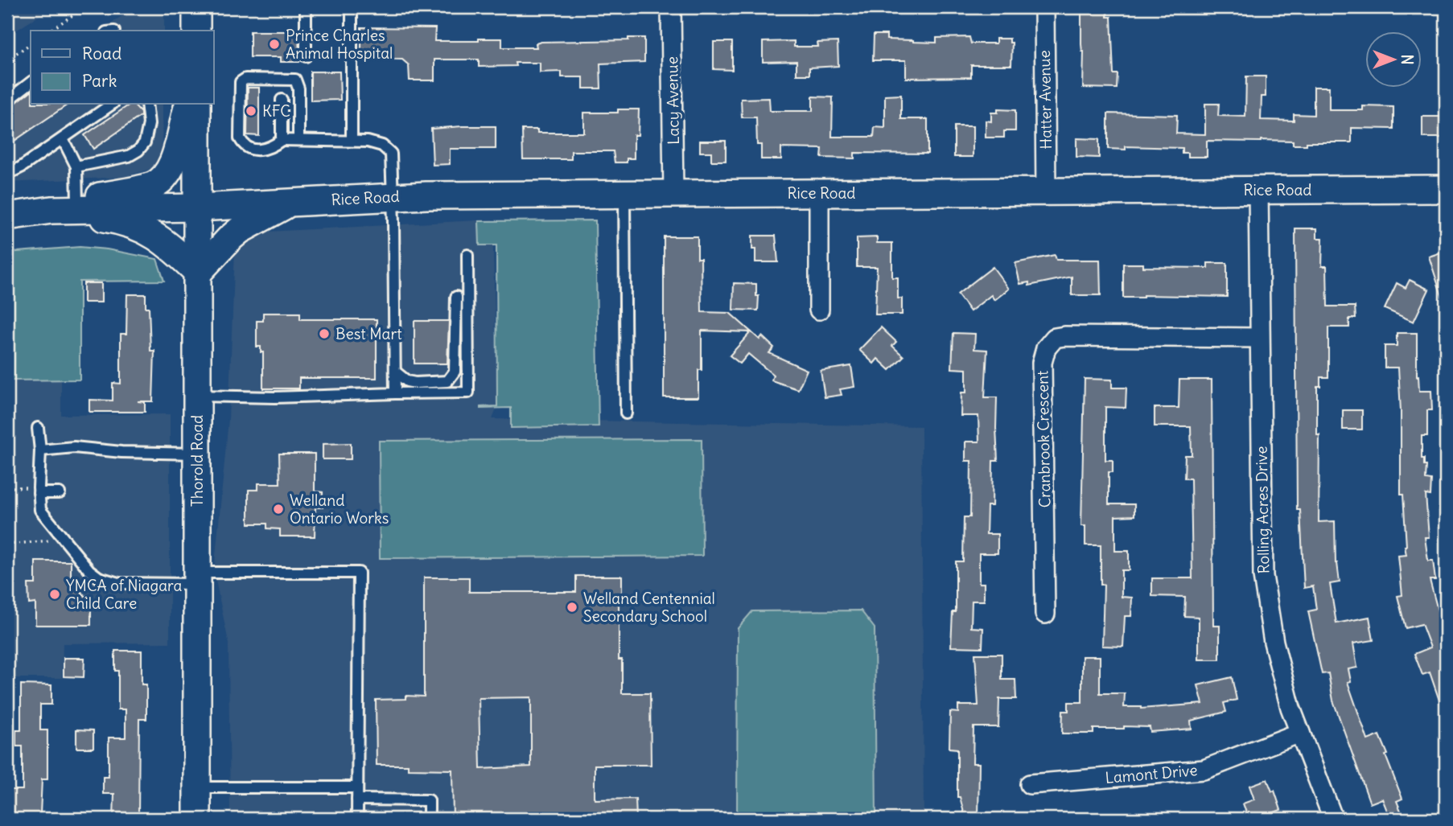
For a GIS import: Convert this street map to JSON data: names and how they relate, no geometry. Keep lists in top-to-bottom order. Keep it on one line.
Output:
{"streets":{"main road":["Rice Road","Thorold Road"],"street":["Hatter Avenue","Lacy Avenue","Cranbrook Crescent","Rolling Acres Drive","Lamont Drive"]},"crossings":[["Hatter Avenue","Rice Road"],["Lacy Avenue","Rice Road"],["Rice Road","Thorold Road"],["Rice Road","Rolling Acres Drive"],["Cranbrook Crescent","Rolling Acres Drive"],["Rolling Acres Drive","Lamont Drive"]],"places":["Prince Charles Animal Hospital","KFC","Best Mart","Welland Ontario Works","YMCA of Niagara Child Care","Welland Centennial Secondary School"],"legend":["Road","Park"],"north":"right"}
